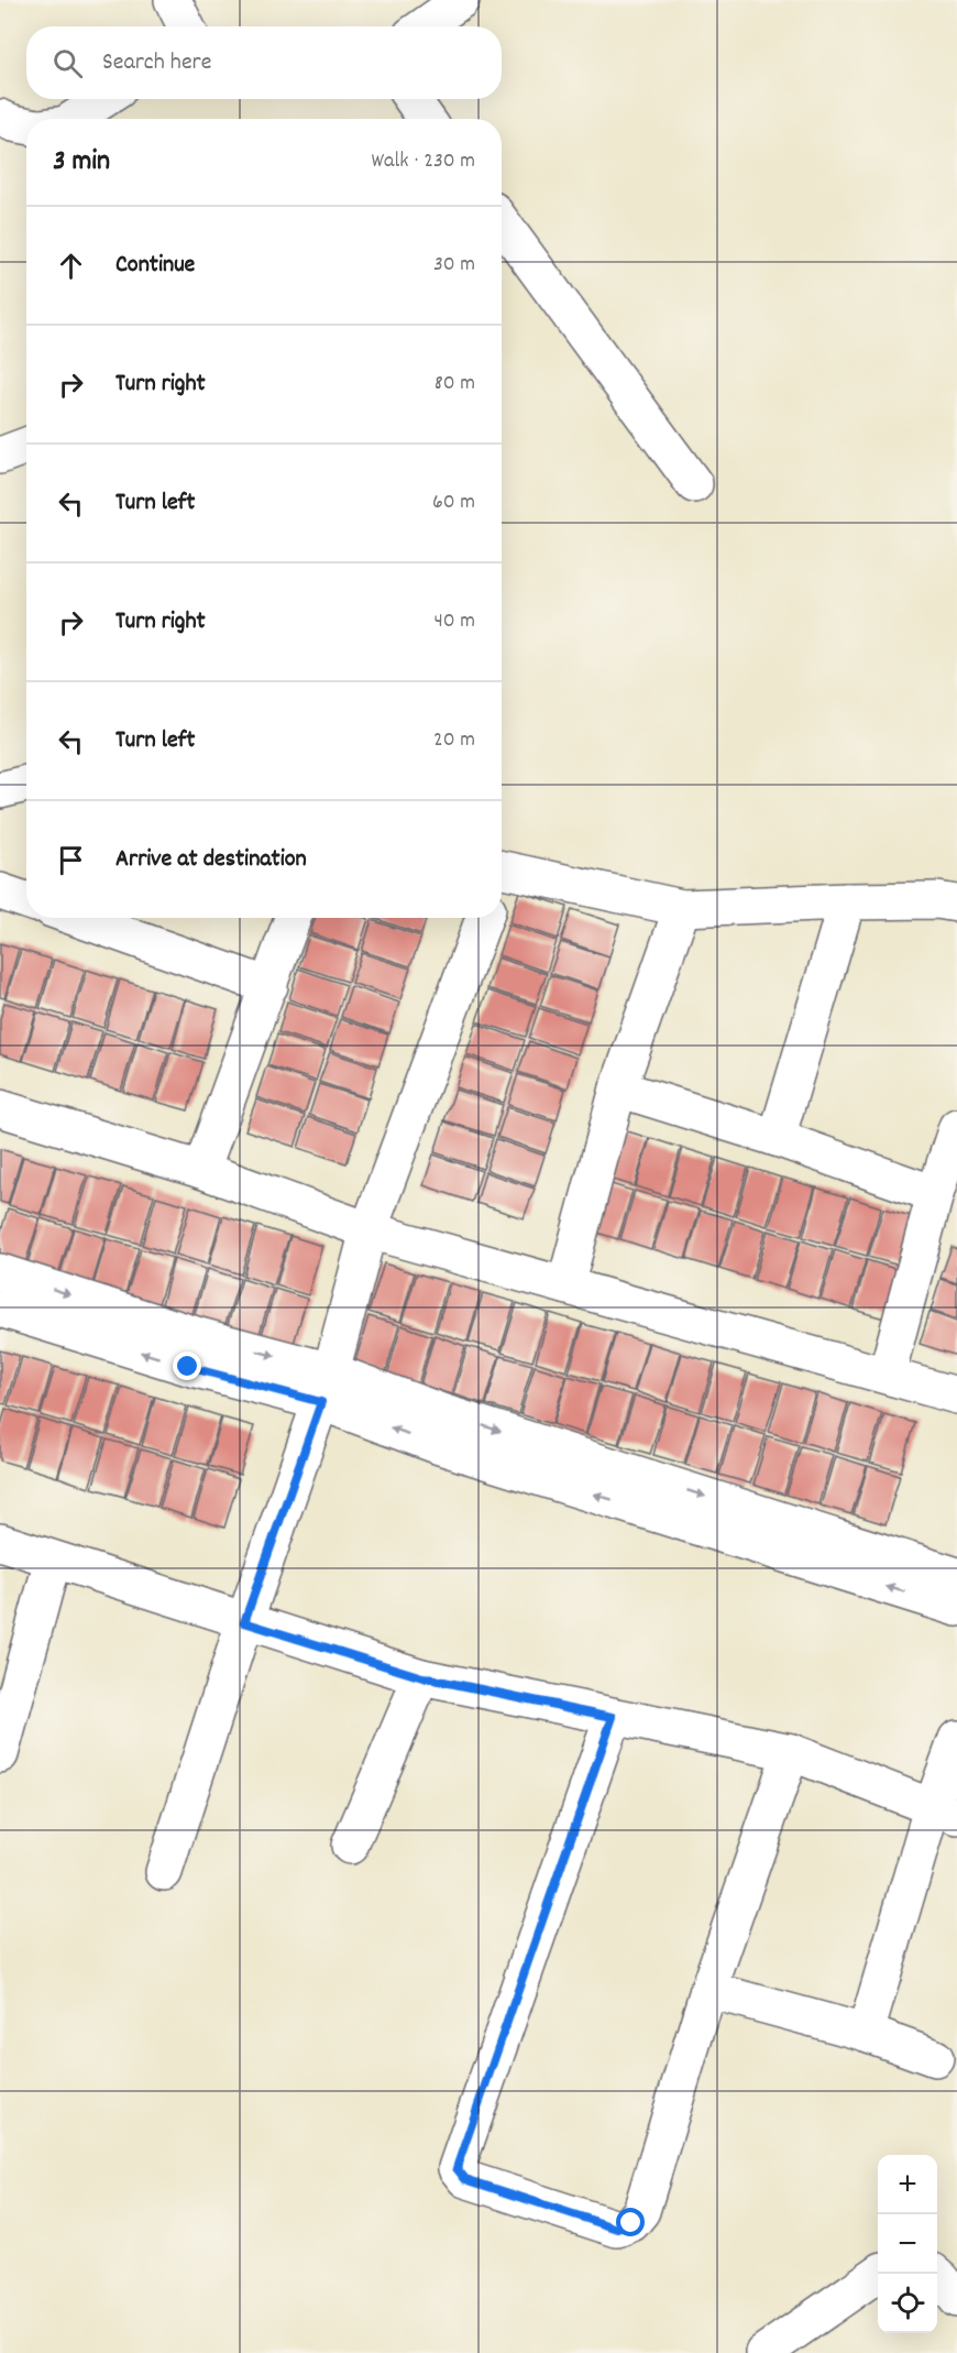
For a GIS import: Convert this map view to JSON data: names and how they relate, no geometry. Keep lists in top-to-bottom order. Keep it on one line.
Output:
{"page":{"search":"Search here","heading":["3 min","Walk · 230 m"],"list":[["Continue","30 m"],["Turn right","80 m"],["Turn left","60 m"],["Turn right","40 m"],["Turn left","20 m"],"Arrive at destination"],"map_buttons":["+","−"]}}
